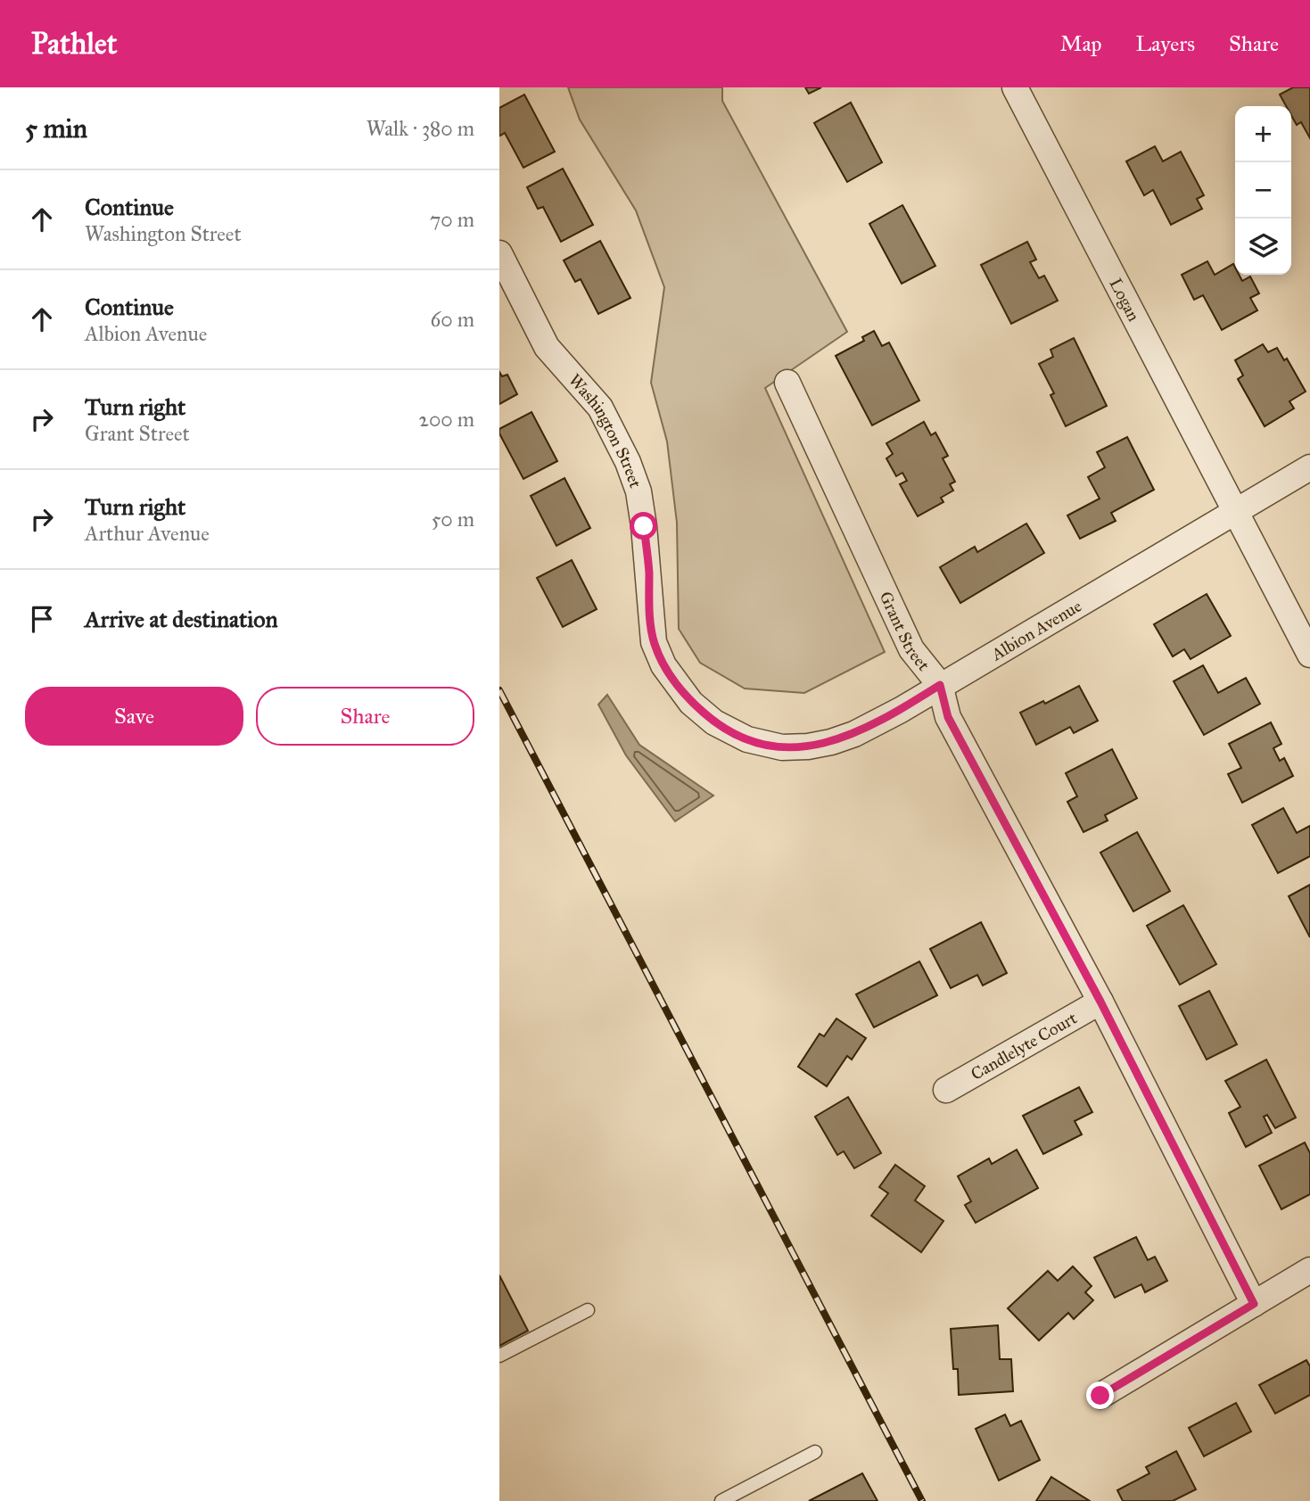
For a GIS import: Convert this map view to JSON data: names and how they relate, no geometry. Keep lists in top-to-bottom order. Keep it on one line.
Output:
{"streets":{"street":["Logan","Washington Street","Grant Street","Albion Avenue","Candlelyte Court"]},"crossings":[["Logan","Albion Avenue"],["Washington Street","Albion Avenue"],["Grant Street","Albion Avenue"],["Grant Street","Candlelyte Court"]],"page":{"header":"Pathlet","nav":["Map","Layers","Share"],"heading":["5 min","Walk · 380 m"],"map_buttons":["+","−"],"list":[["Continue","Washington Street","70 m"],["Continue","Albion Avenue","60 m"],["Turn right","Grant Street","200 m"],["Turn right","Arthur Avenue","50 m"],"Arrive at destination"],"buttons":["Save","Share"]}}
